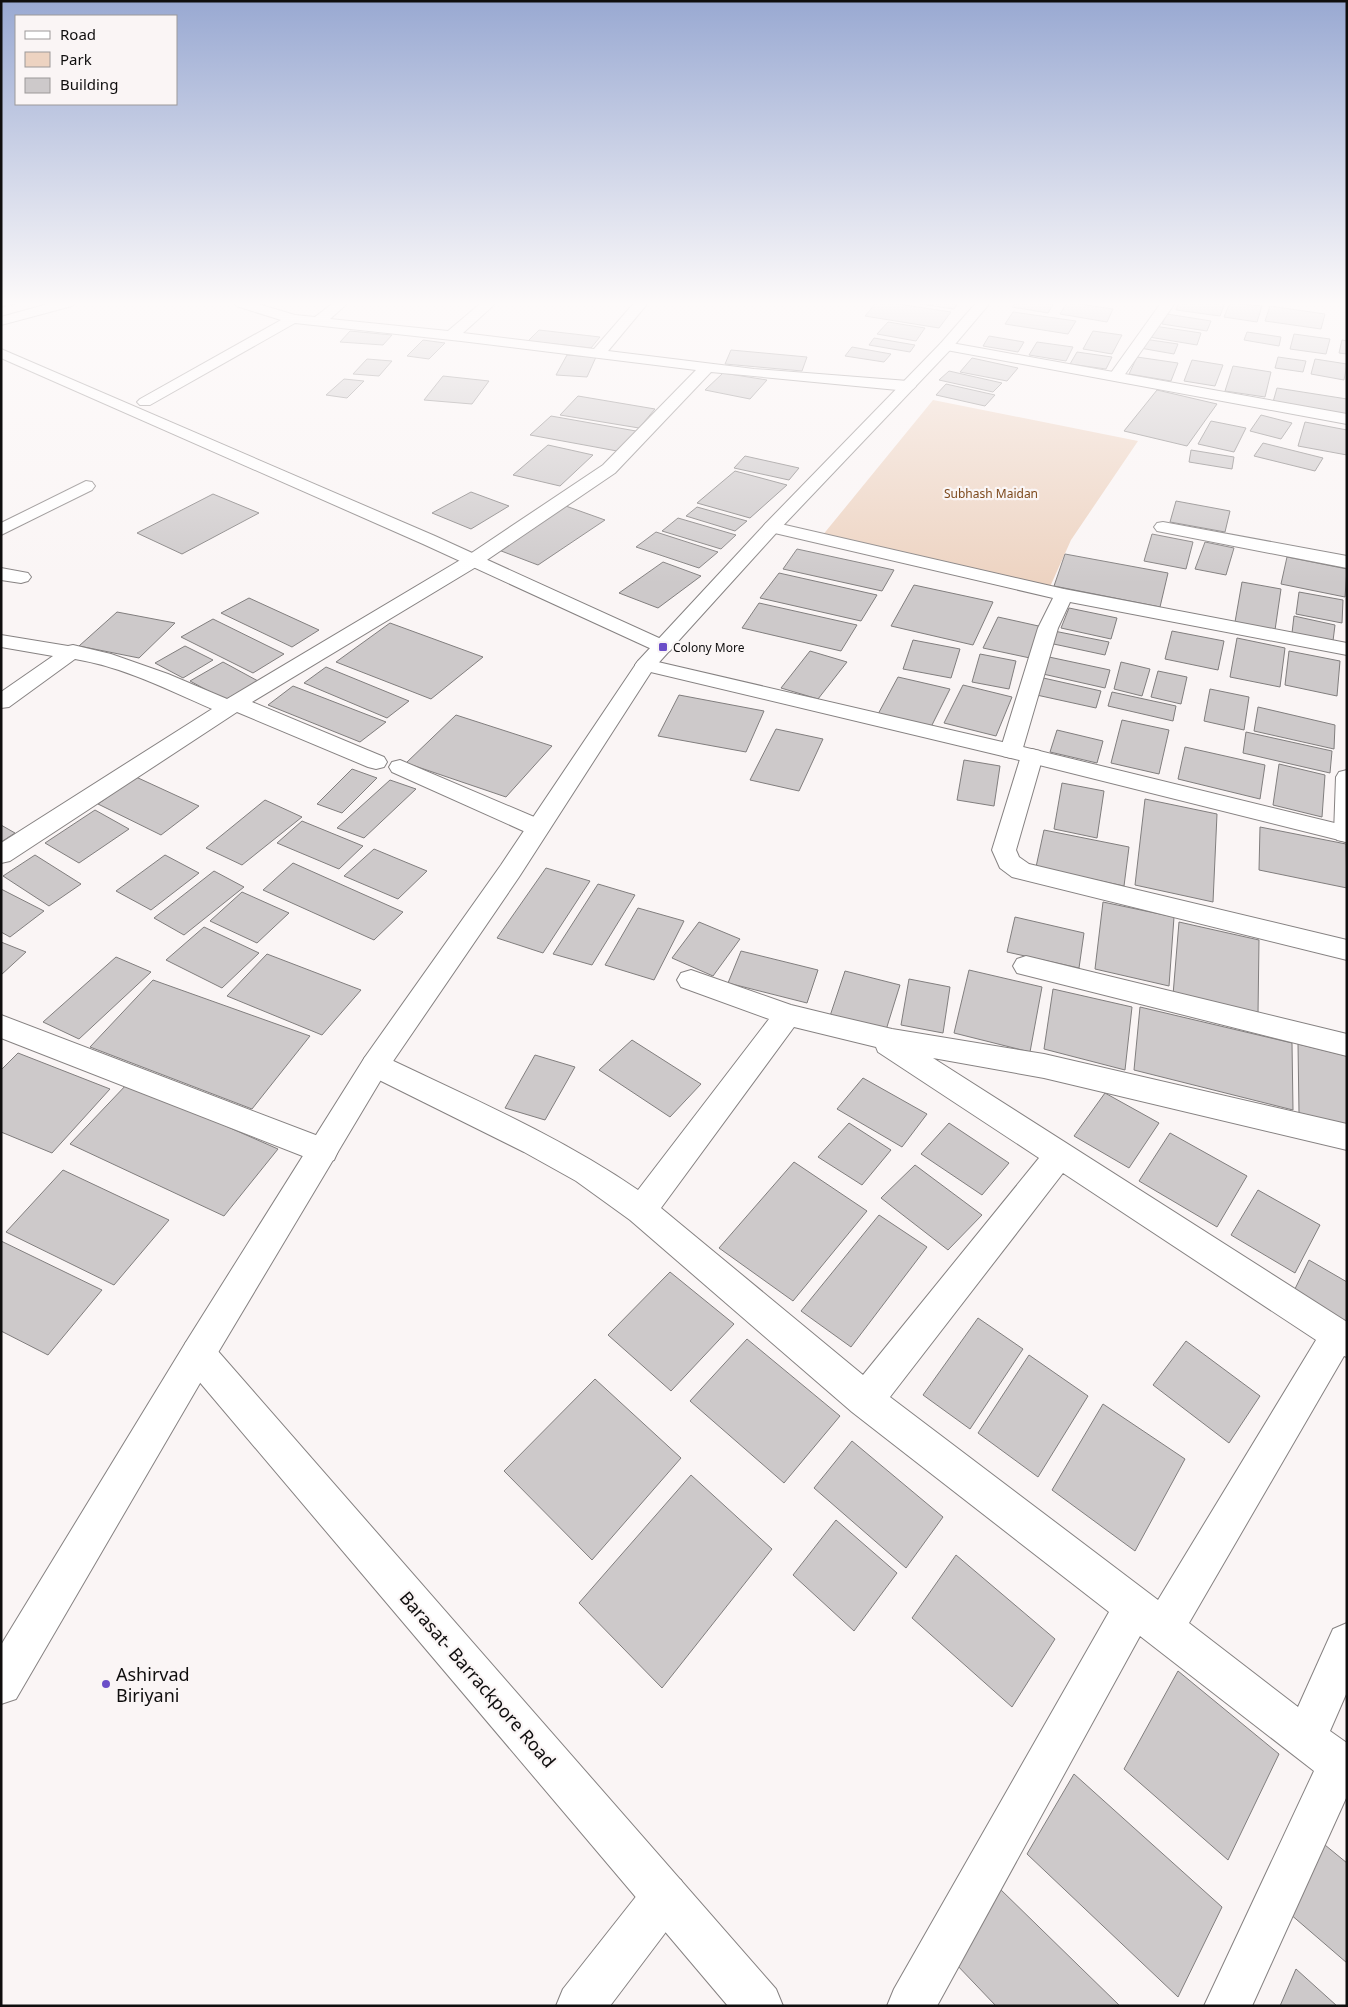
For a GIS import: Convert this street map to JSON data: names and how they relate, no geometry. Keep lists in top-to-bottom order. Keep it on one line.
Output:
{"streets":{"main road":["Barasat- Barrackpore Road"]},"parks":["Subhash Maidan"],"places":{"transit":["Colony More"],"other":["Ashirvad Biriyani"]},"legend":["Road","Park","Building"]}
